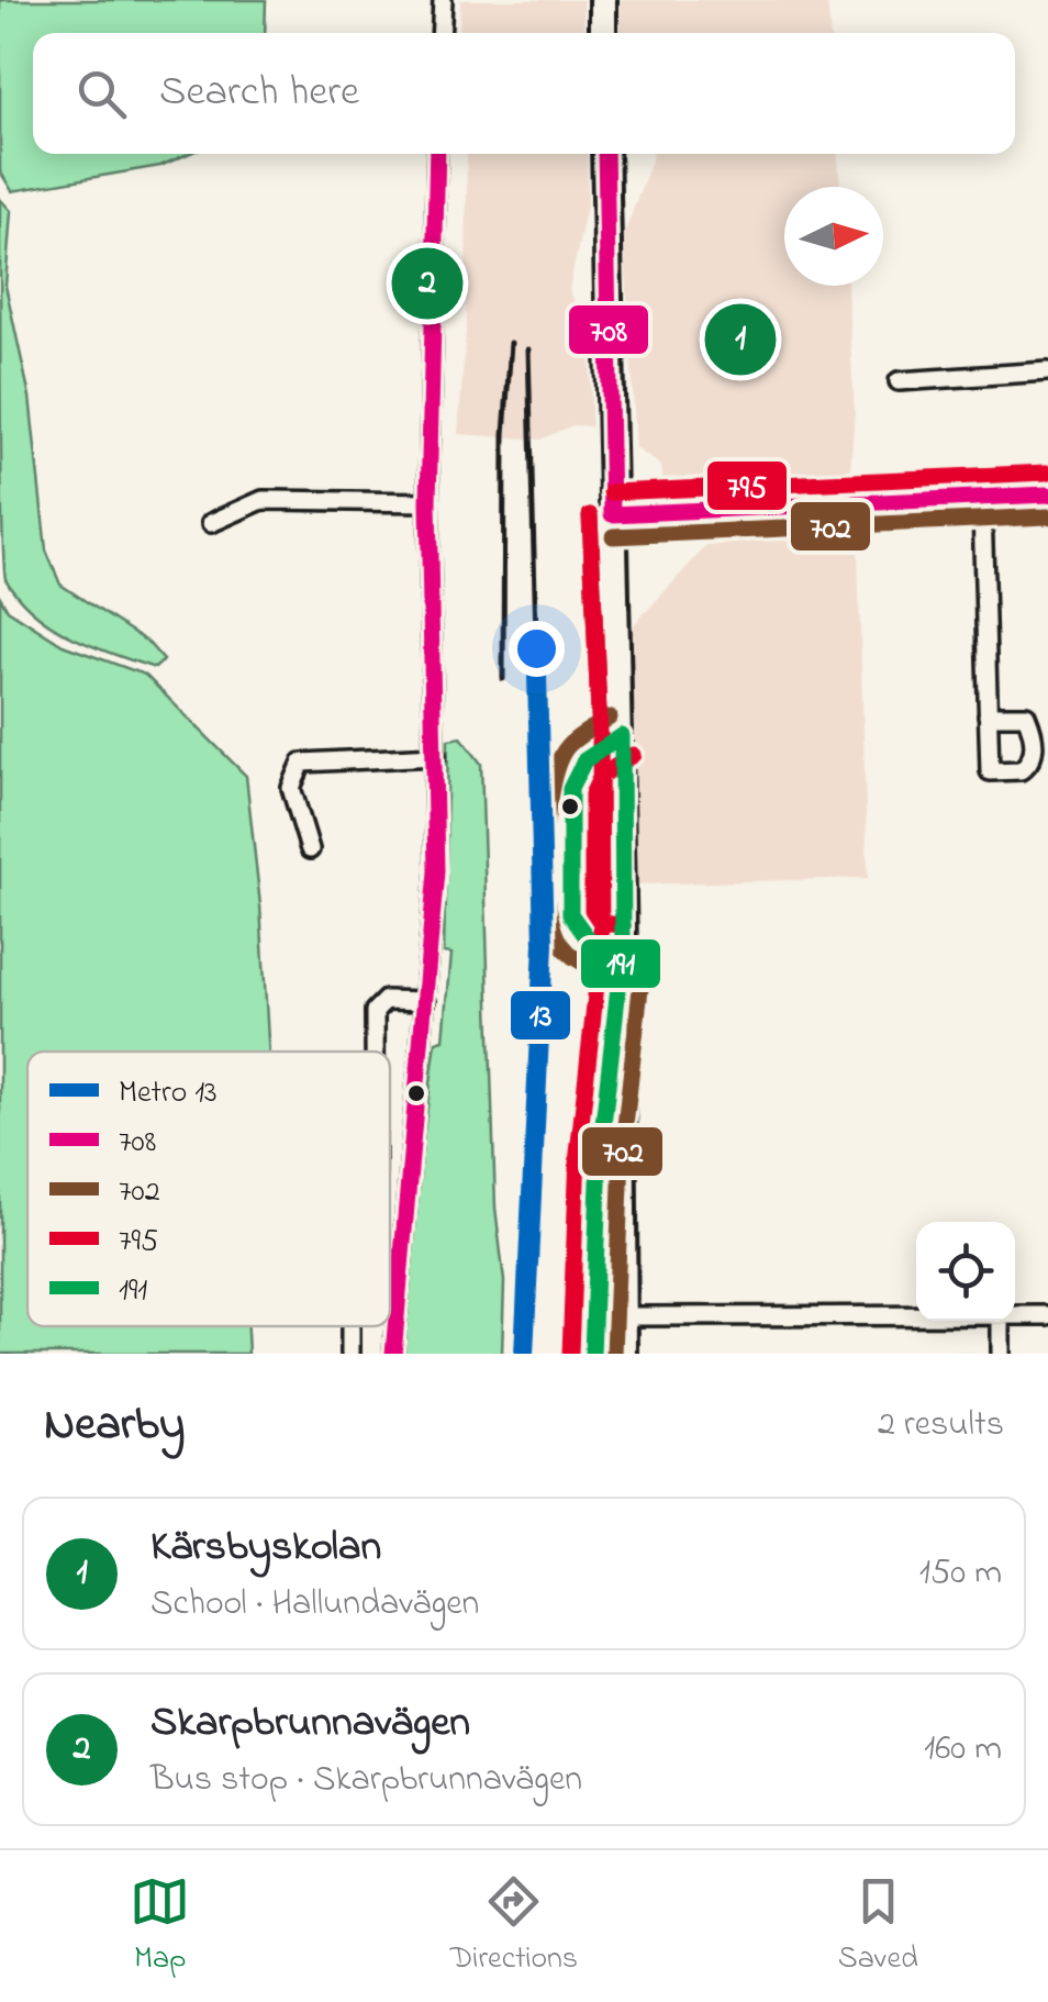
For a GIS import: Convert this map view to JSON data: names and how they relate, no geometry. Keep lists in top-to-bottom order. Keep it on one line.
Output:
{"lines":["transit line 708","transit line 795","transit line 702","metro line 13","transit line 191"],"legend":["Metro 13","708","702","795","191"],"north":"right","page":{"search":"Search here","pins":["2","1"],"heading":["Nearby","2 results"],"list":[{"mark":"1","name":"Kärsbyskolan","note":"School · Hallundavägen","value":"150 m"},{"mark":"2","name":"Skarpbrunnavägen","note":"Bus stop · Skarpbrunnavägen","value":"160 m"}],"nav":["Map","Directions","Saved"]}}
